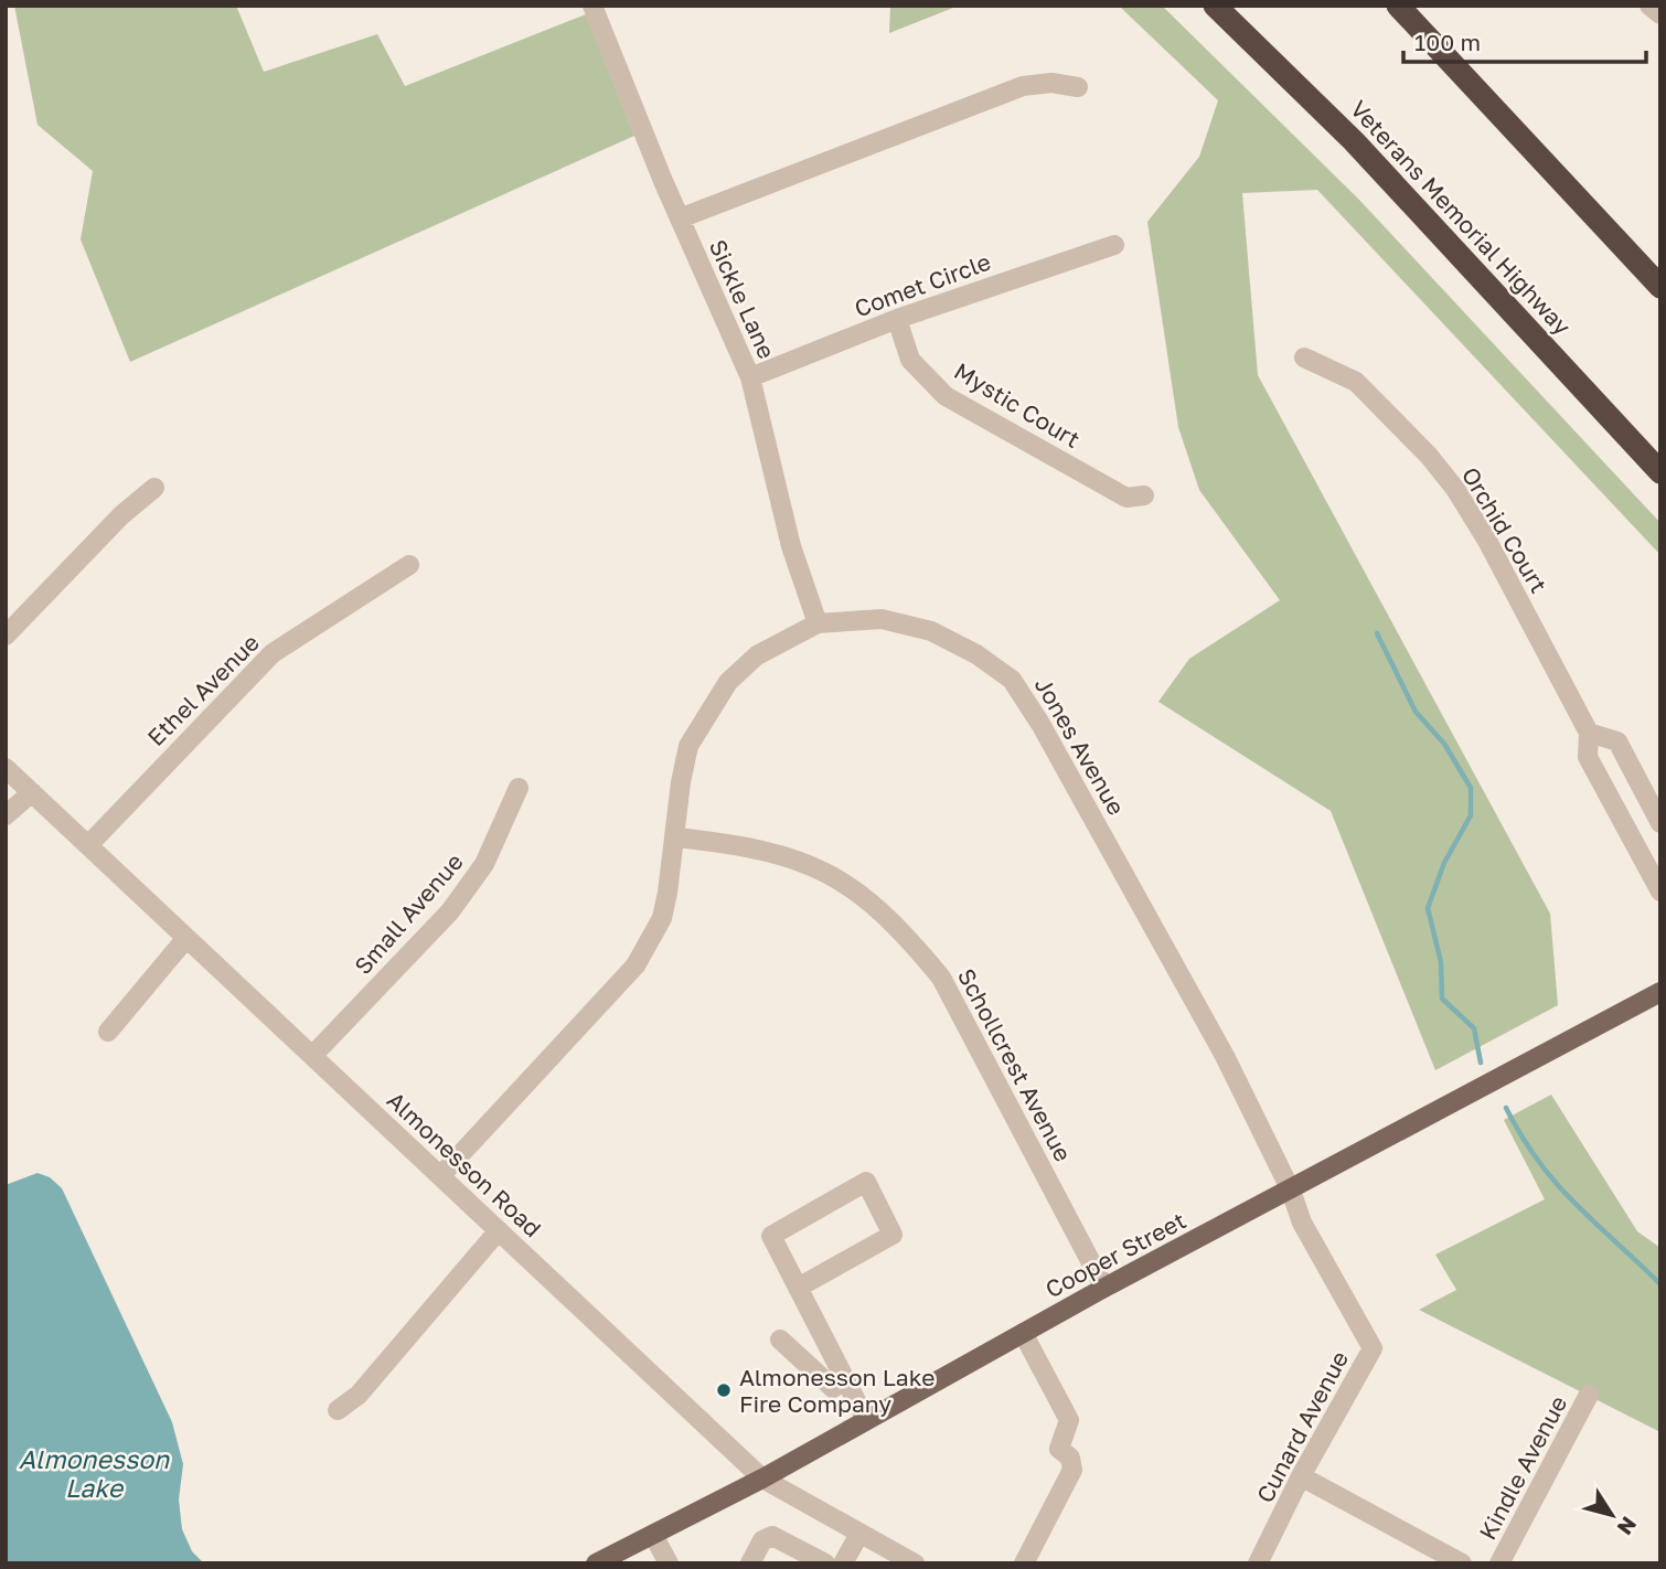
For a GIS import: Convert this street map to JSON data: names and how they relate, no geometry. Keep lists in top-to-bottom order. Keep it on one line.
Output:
{"streets":{"highway":["Veterans Memorial Highway"],"main road":["Cooper Street"],"street":["Comet Circle","Sickle Lane","Mystic Court","Orchid Court","Ethel Avenue","Jones Avenue","Small Avenue","Schollcrest Avenue","Almonesson Road","Cunard Avenue","Kindle Avenue"]},"crossings":[["Comet Circle","Sickle Lane"],["Comet Circle","Mystic Court"],["Sickle Lane","Jones Avenue"],["Ethel Avenue","Almonesson Road"],["Jones Avenue","Schollcrest Avenue"],["Jones Avenue","Almonesson Road"],["Jones Avenue","Cooper Street"],["Jones Avenue","Cunard Avenue"],["Small Avenue","Almonesson Road"],["Schollcrest Avenue","Cooper Street"],["Almonesson Road","Cooper Street"],["Cooper Street","Cunard Avenue"]],"water":["Almonesson Lake"],"places":["Almonesson Lake Fire Company"],"scale_bar":"100 m","north":"bottom right"}
